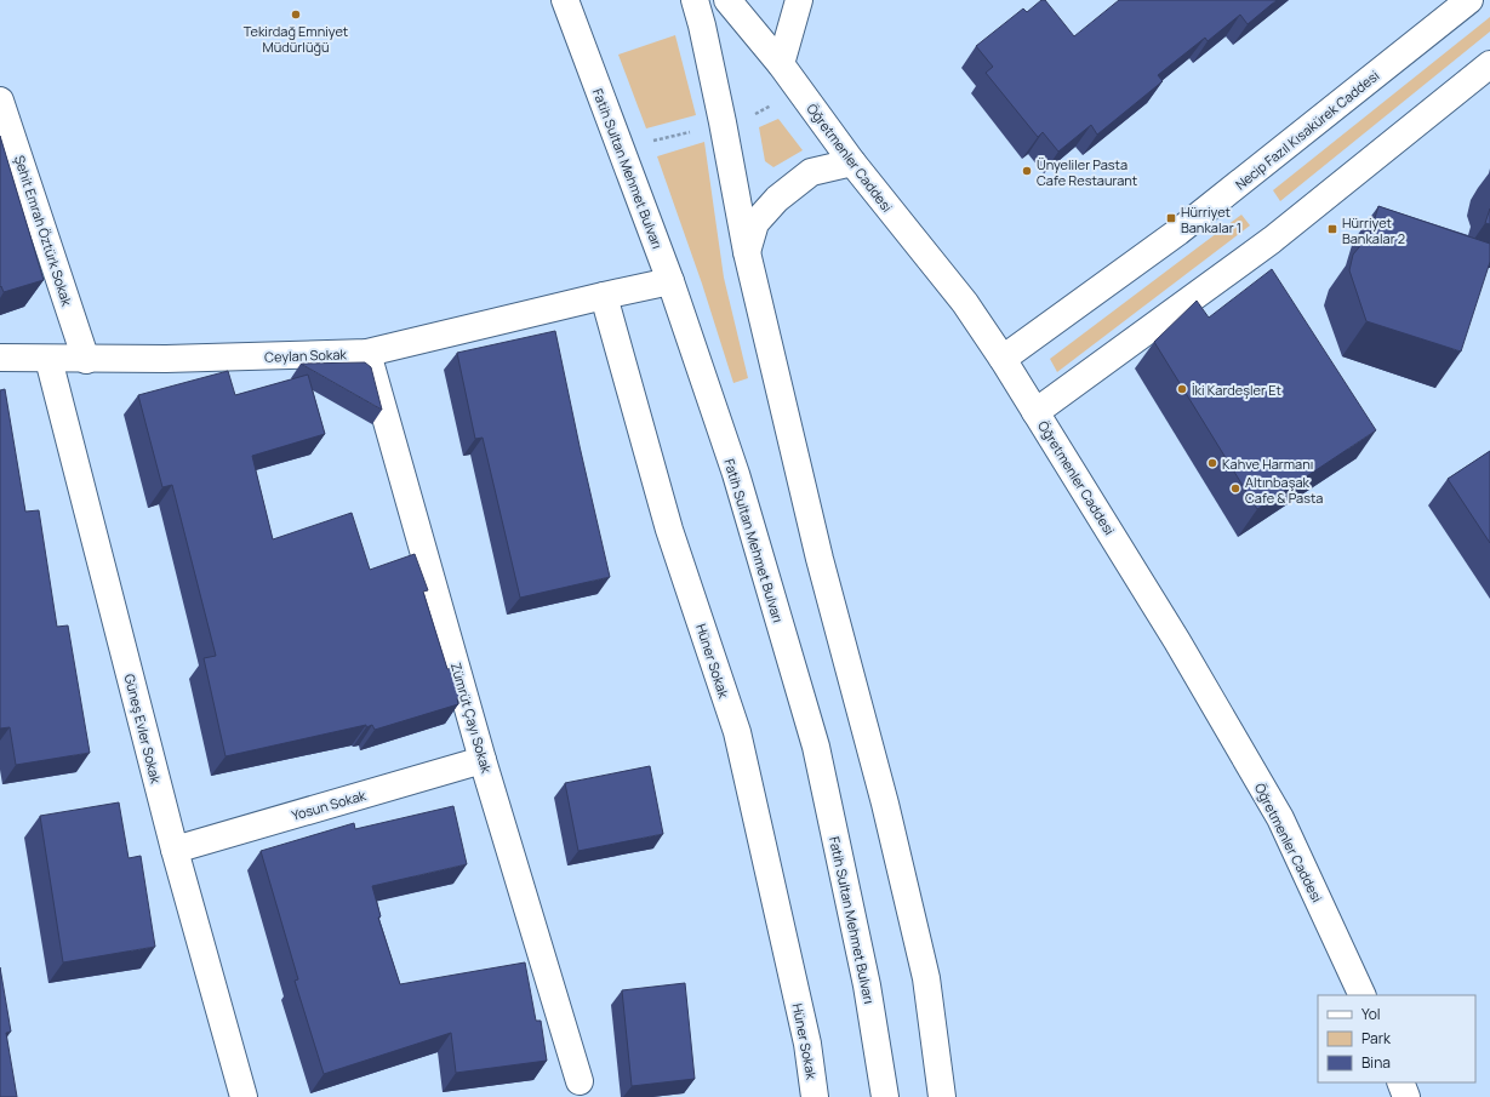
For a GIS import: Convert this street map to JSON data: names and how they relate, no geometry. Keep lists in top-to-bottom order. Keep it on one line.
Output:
{"streets":{"main road":["Necip Fazıl Kısakürek Caddesi","Öğretmenler Caddesi","Fatih Sultan Mehmet Bulvarı","Şehit Emrah Öztürk Sokak","Ceylan Sokak","Hüner Sokak","Zümrüt Çayı Sokak","Güneş Evler Sokak","Yosun Sokak"]},"crossings":[["Necip Fazıl Kısakürek Caddesi","Öğretmenler Caddesi"],["Şehit Emrah Öztürk Sokak","Ceylan Sokak"],["Ceylan Sokak","Hüner Sokak"],["Ceylan Sokak","Zümrüt Çayı Sokak"],["Ceylan Sokak","Güneş Evler Sokak"],["Zümrüt Çayı Sokak","Yosun Sokak"],["Güneş Evler Sokak","Yosun Sokak"]],"places":{"other":["Tekirdağ Emniyet Müdürlüğü","Ünyeliler Pasta Cafe Restaurant","İki Kardeşler Et","Kahve Harmanı","Altınbaşak Cafe & Pasta"],"transit":["Hürriyet Bankalar 1","Hürriyet Bankalar 2"]},"legend":["Yol","Park","Bina"]}
